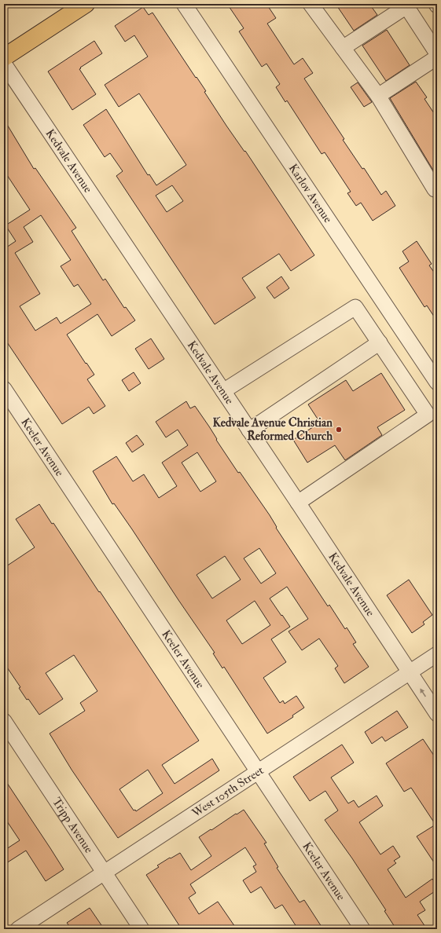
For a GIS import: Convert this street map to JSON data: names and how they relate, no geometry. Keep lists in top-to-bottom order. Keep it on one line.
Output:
{"streets":{"street":["Kedvale Avenue","Karlov Avenue","Keeler Avenue","West 105th Street","Tripp Avenue"]},"crossings":[["Kedvale Avenue","West 105th Street"],["Keeler Avenue","West 105th Street"],["West 105th Street","Tripp Avenue"]],"places":["Kedvale Avenue Christian Reformed Church"]}
